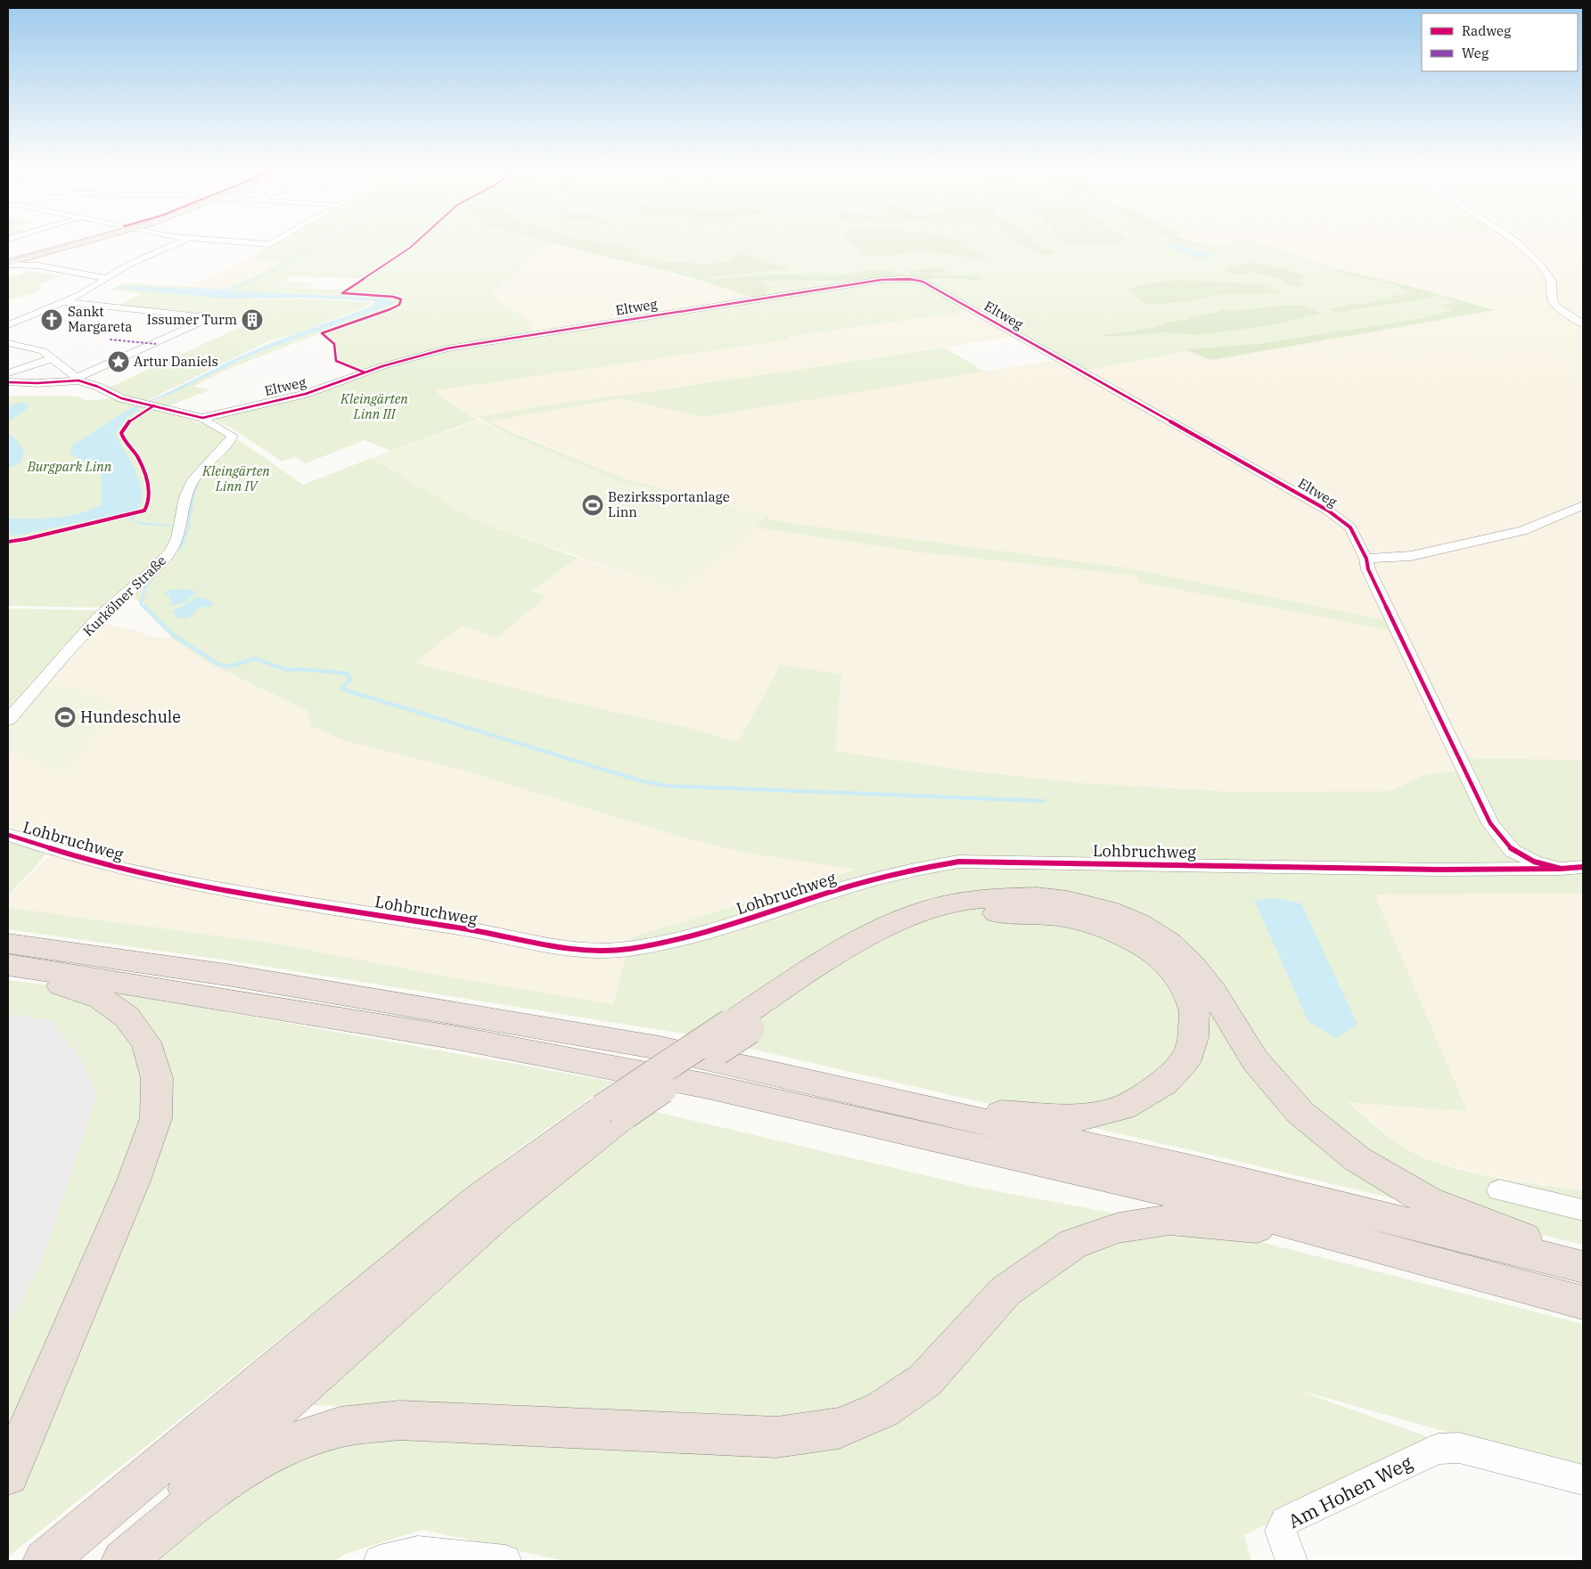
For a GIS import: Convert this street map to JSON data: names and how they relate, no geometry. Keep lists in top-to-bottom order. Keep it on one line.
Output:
{"streets":{"street":["Eltweg","Kurkölner Straße","Lohbruchweg","Am Hohen Weg"]},"crossings":[["Eltweg","Kurkölner Straße"],["Eltweg","Lohbruchweg"]],"parks":["Kleingärten Linn III","Burgpark Linn","Kleingärten Linn IV"],"places":{"church":["Sankt Margareta"],"building":["Issumer Turm"],"place":["Artur Daniels"],"sports":["Bezirkssportanlage Linn","Hundeschule"]},"legend":["Radweg","Weg"]}
